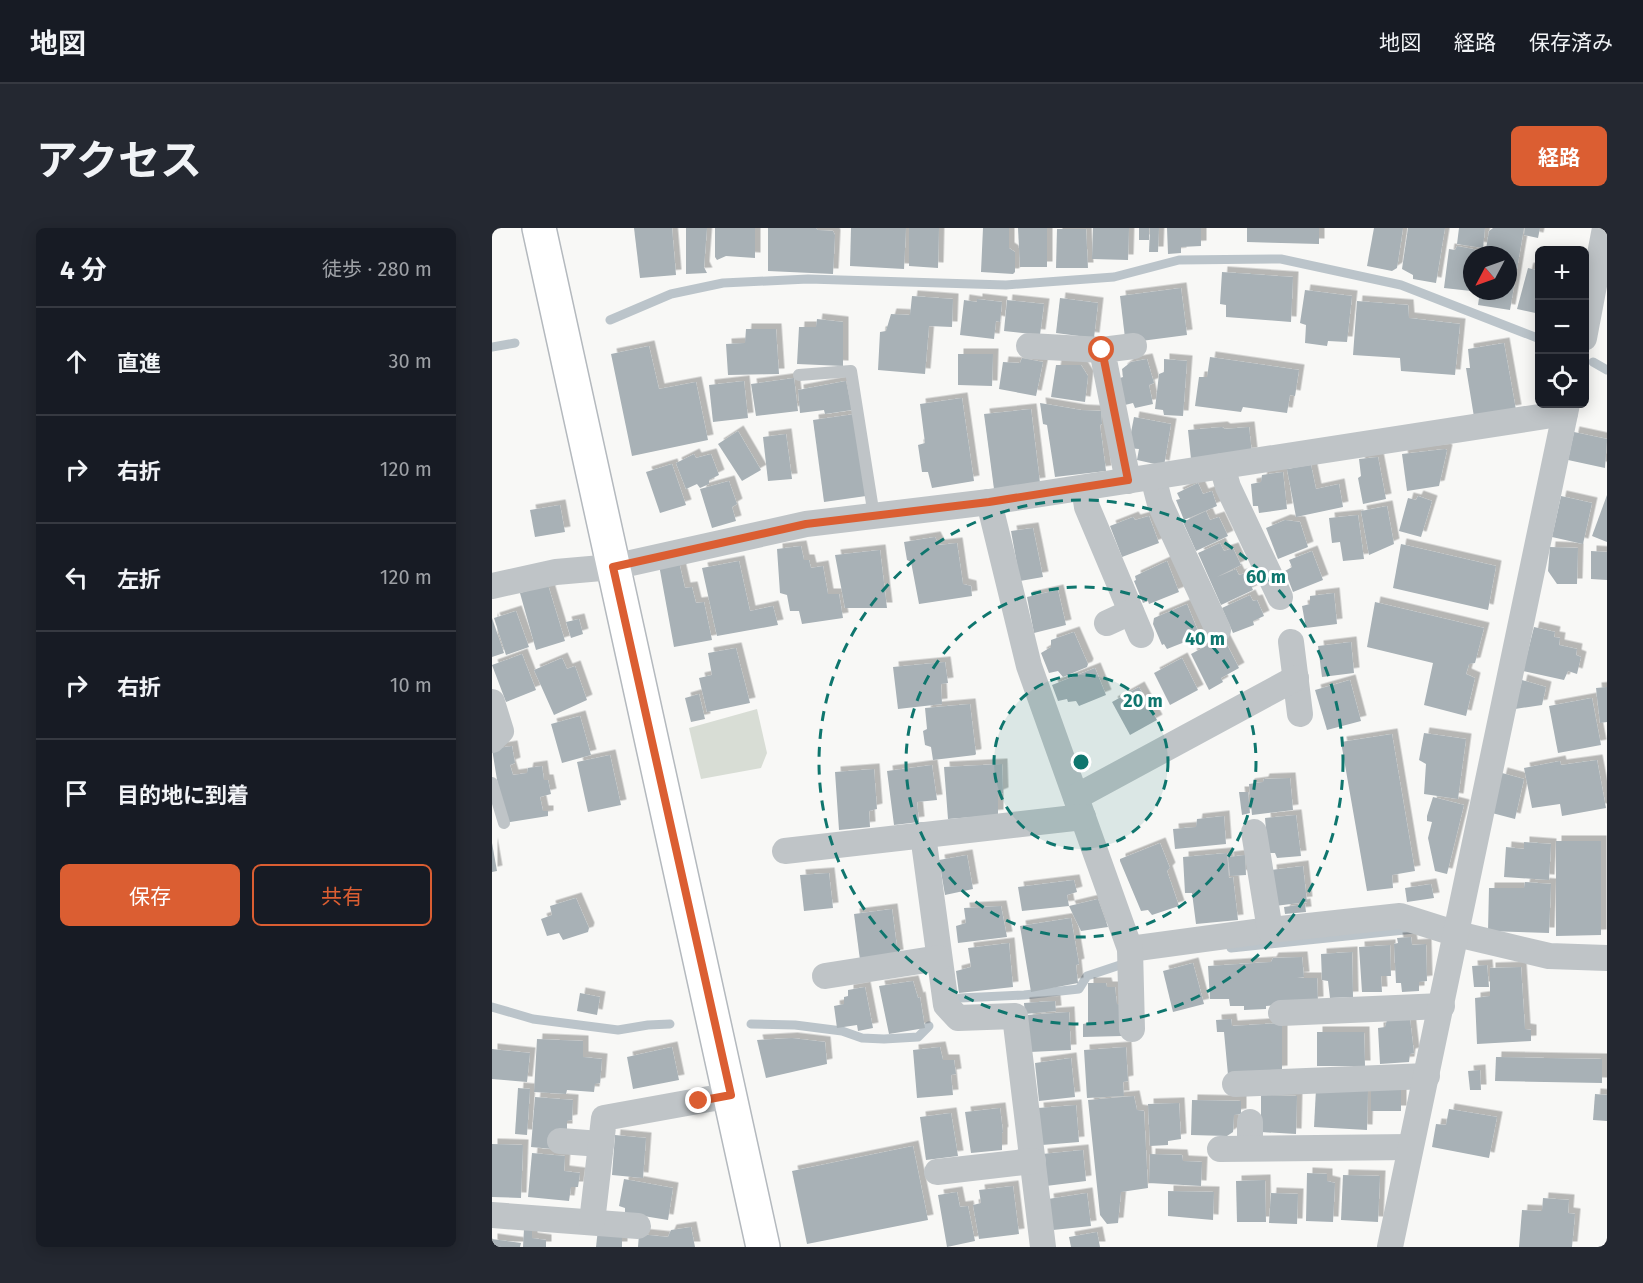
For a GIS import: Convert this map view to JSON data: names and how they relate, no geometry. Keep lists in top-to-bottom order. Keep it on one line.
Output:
{"north":"bottom left","page":{"header":"地図","nav":["地図","経路","保存済み"],"title":"アクセス","buttons":["経路",["保存","共有"]],"heading":["4 分","徒歩 · 280 m"],"map_buttons":["+","−"],"list":[["直進","30 m"],["右折","120 m"],["左折","120 m"],["右折","10 m"],"目的地に到着"]},"rings":["60 m","40 m","20 m"]}
